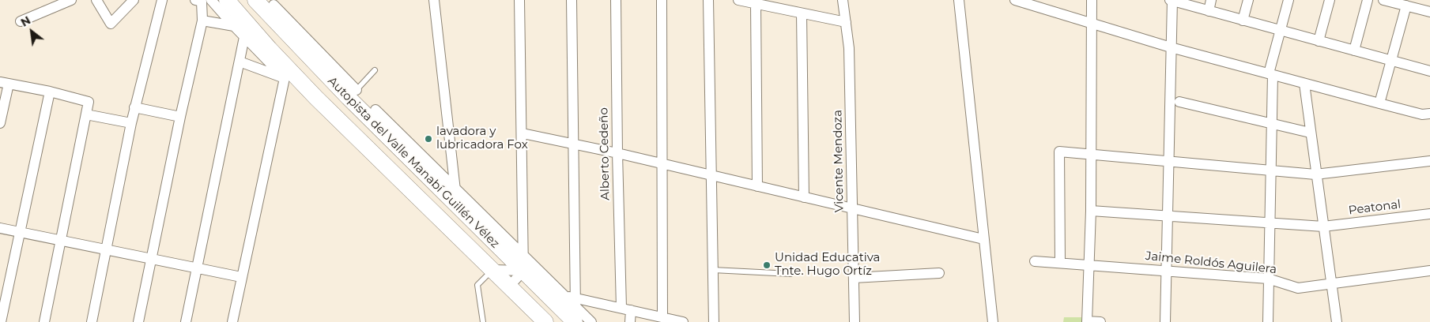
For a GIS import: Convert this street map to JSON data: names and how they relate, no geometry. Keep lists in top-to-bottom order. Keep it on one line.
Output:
{"streets":{"main road":["Autopista del Valle Manabí Guillén Vélez"],"street":["Alberto Cedeño","Vicente Mendoza","Peatonal","Jaime Roldós Aguilera"]},"places":["lavadora y lubricadora Fox","Unidad Educativa Tnte. Hugo Ortíz"],"north":"top left"}
